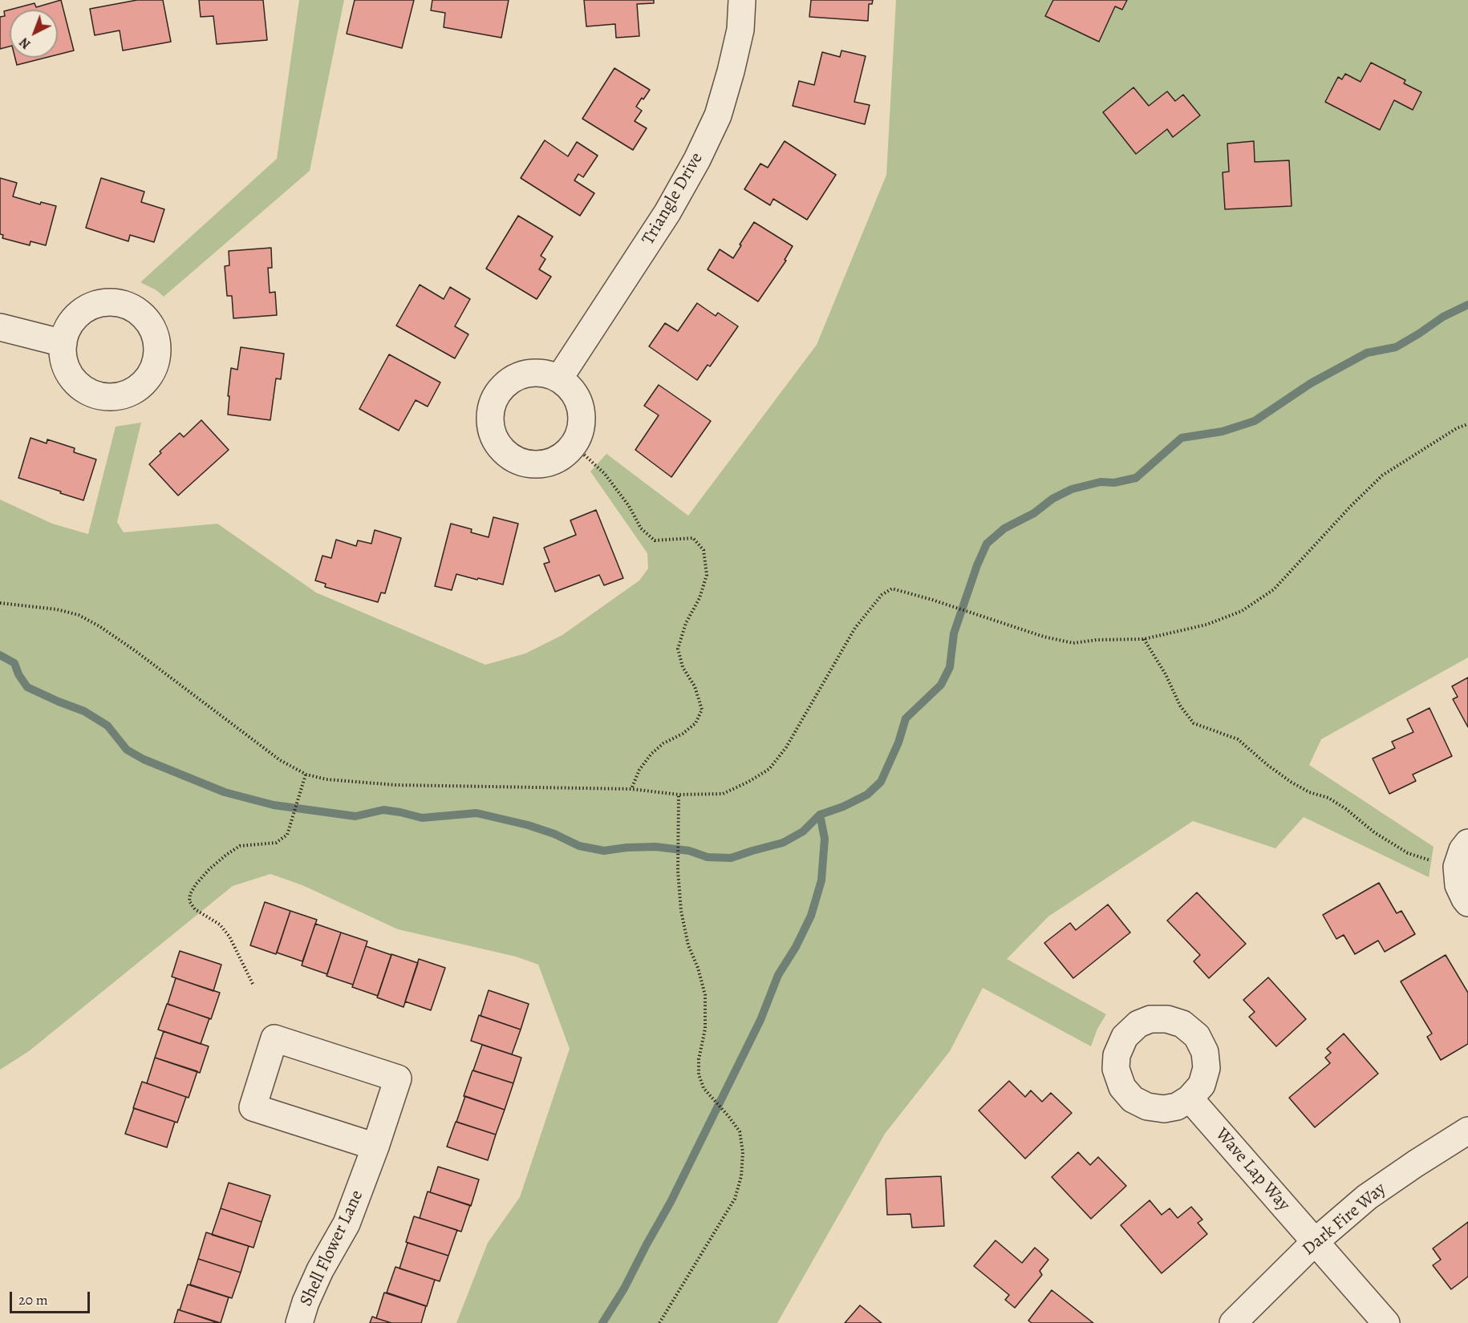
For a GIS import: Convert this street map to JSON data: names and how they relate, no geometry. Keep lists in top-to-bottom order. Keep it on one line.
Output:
{"streets":{"street":["Triangle Drive","Wave Lap Way","Dark Fire Way","Shell Flower Lane"]},"crossings":[["Wave Lap Way","Dark Fire Way"]],"scale_bar":"20 m","north":"bottom left"}
